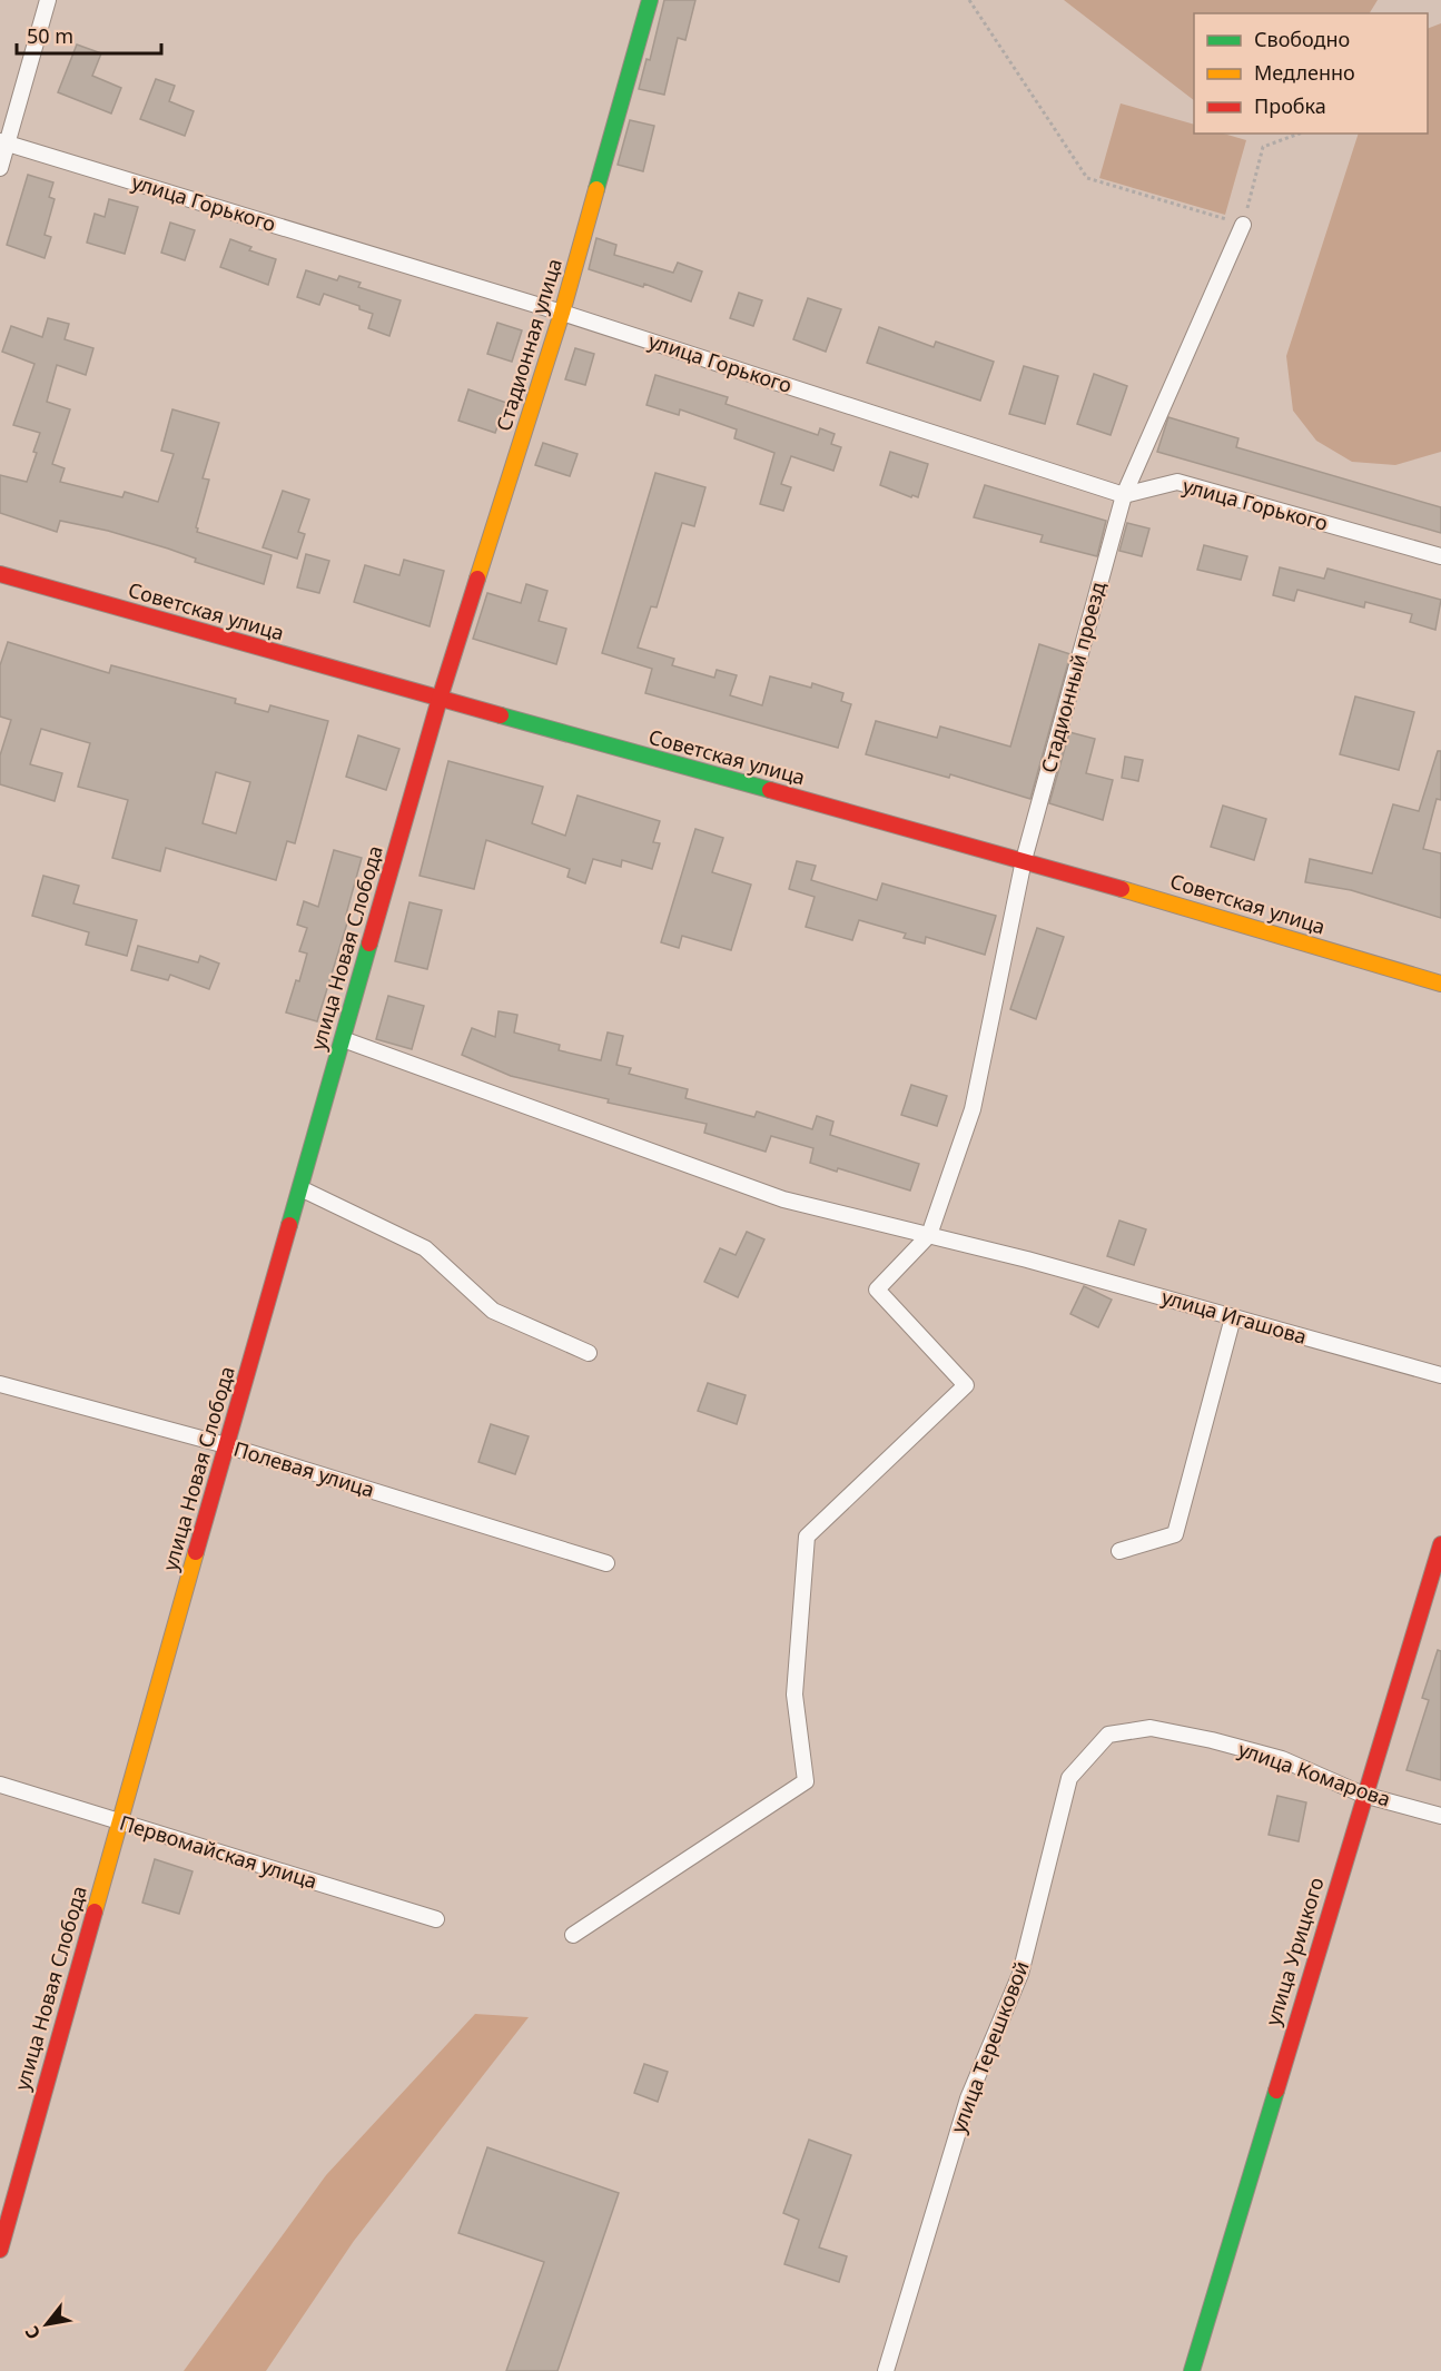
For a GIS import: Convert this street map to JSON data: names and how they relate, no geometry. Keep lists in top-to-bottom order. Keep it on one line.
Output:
{"streets":{"main road":["Стадионная улица","Советская улица","улица Новая Слобода","улица Урицкого"],"street":["улица Горького","Стадионный проезд","улица Игашова","Полевая улица","улица Комарова","Первомайская улица","улица Терешковой"]},"crossings":[["улица Горького","Стадионная улица"],["улица Горького","Стадионный проезд"],["Стадионная улица","Советская улица"],["Стадионная улица","улица Новая Слобода"],["Советская улица","Стадионный проезд"],["Советская улица","улица Новая Слобода"],["Стадионный проезд","улица Игашова"],["улица Новая Слобода","улица Игашова"],["улица Новая Слобода","Полевая улица"],["улица Новая Слобода","Первомайская улица"],["улица Комарова","улица Урицкого"],["улица Комарова","улица Терешковой"]],"legend":["Свободно","Медленно","Пробка"],"scale_bar":"50 m","north":"bottom left"}
